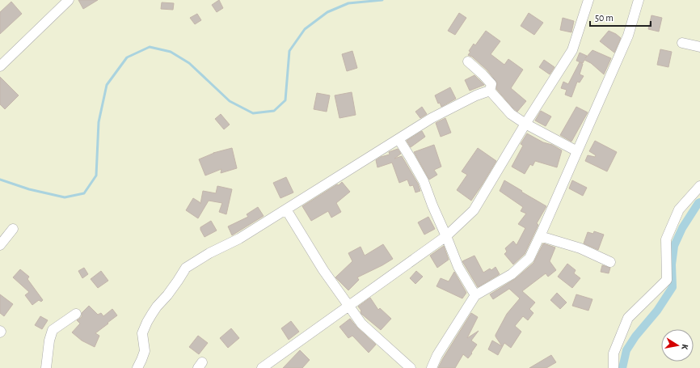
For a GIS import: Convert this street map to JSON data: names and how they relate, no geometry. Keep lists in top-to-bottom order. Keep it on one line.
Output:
{"scale_bar":"50 m","north":"right"}
